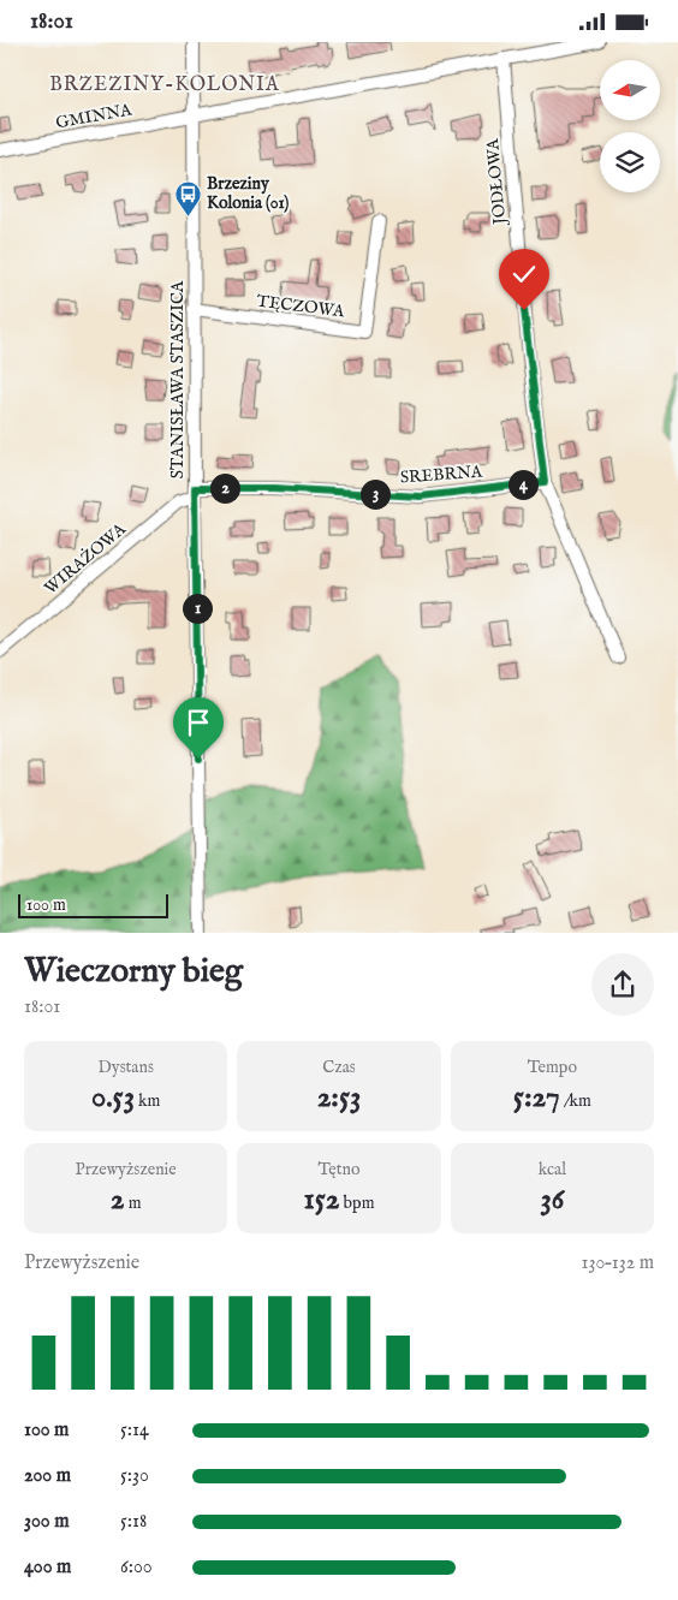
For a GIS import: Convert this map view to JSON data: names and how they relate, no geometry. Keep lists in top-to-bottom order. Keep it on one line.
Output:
{"streets":{"street":["GMINNA","JODŁOWA","TĘCZOWA","STANISŁAWA STASZICA","SREBRNA","WIRAŻOWA"]},"crossings":[["GMINNA","JODŁOWA"],["GMINNA","STANISŁAWA STASZICA"],["JODŁOWA","SREBRNA"],["TĘCZOWA","STANISŁAWA STASZICA"],["STANISŁAWA STASZICA","SREBRNA"],["STANISŁAWA STASZICA","WIRAŻOWA"],["SREBRNA","WIRAŻOWA"]],"districts":["BRZEZINY-KOLONIA"],"places":{"bus stop":["Brzeziny Kolonia (01)"]},"scale_bar":"100 m","north":"left","page":{"status":"18:01","pins":["4","2","3","1"],"scale":"100 m","heading":["Wieczorny bieg","18:01"],"stats":[["Dystans","0.53 km"],["Czas","2:53"],["Tempo","5:27 /km"],["Przewyższenie","2 m"],["Tętno","152 bpm"],["kcal","36"]],"chart":["Przewyższenie","130–132 m"],"list":[{"name":"100 m","note":"5:14"},{"name":"200 m","note":"5:30"},{"name":"300 m","note":"5:18"},{"name":"400 m","note":"6:00"}]}}
